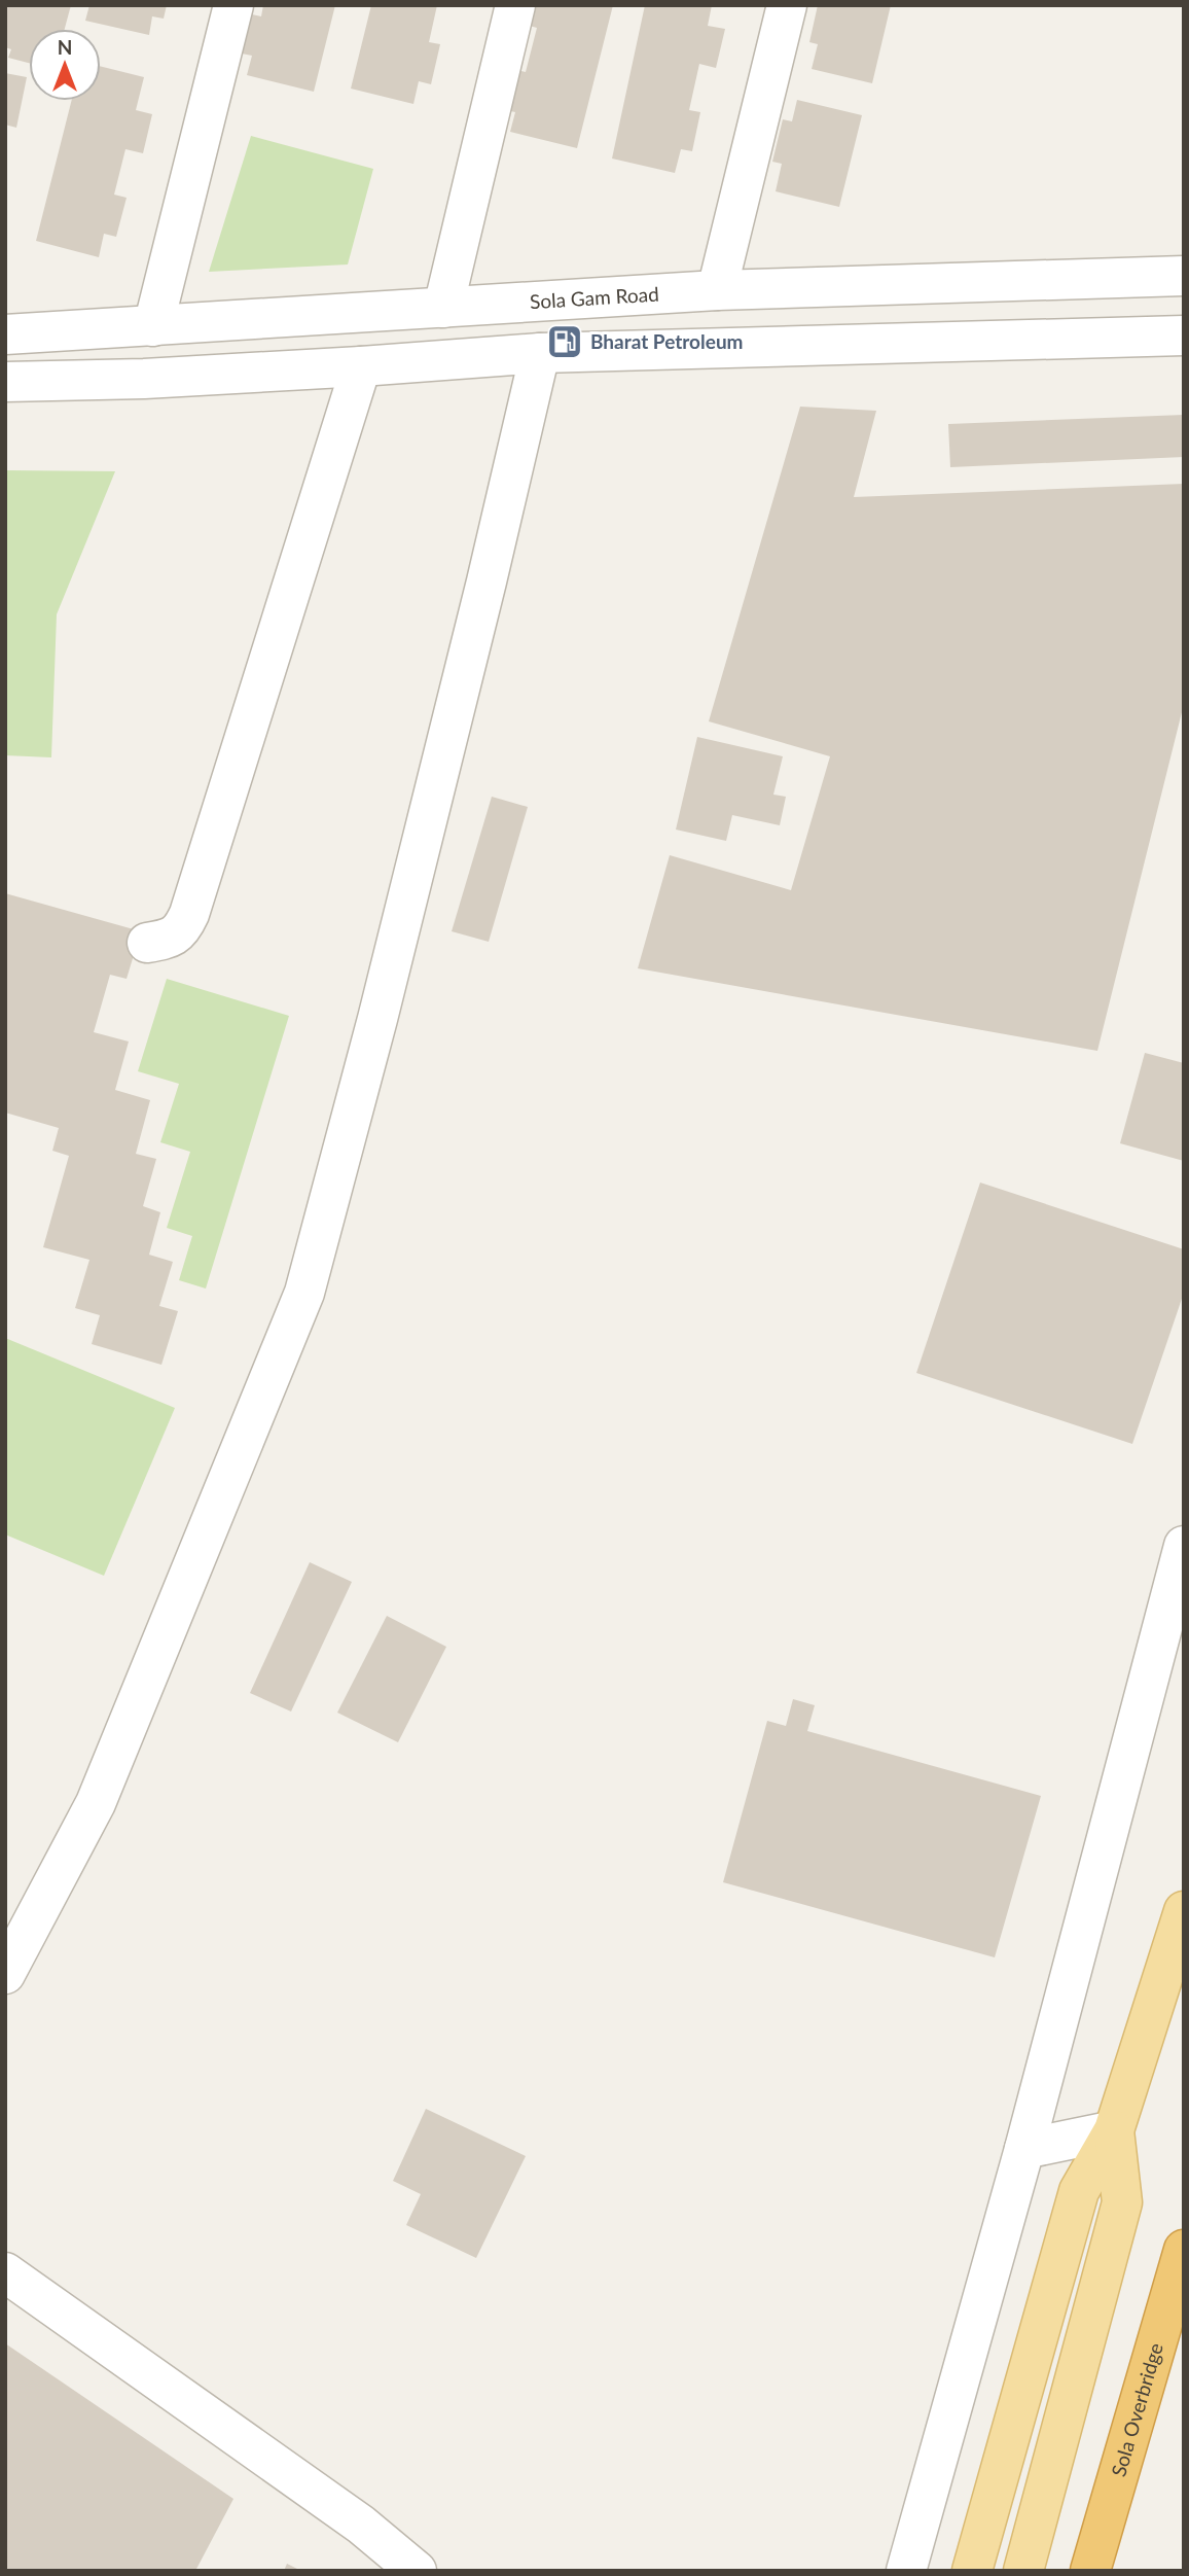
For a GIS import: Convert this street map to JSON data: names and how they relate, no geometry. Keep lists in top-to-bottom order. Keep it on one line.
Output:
{"streets":{"highway":["Sola Overbridge"],"street":["Sola Gam Road"]},"places":{"fuel station":["Bharat Petroleum"]},"north":"top"}
